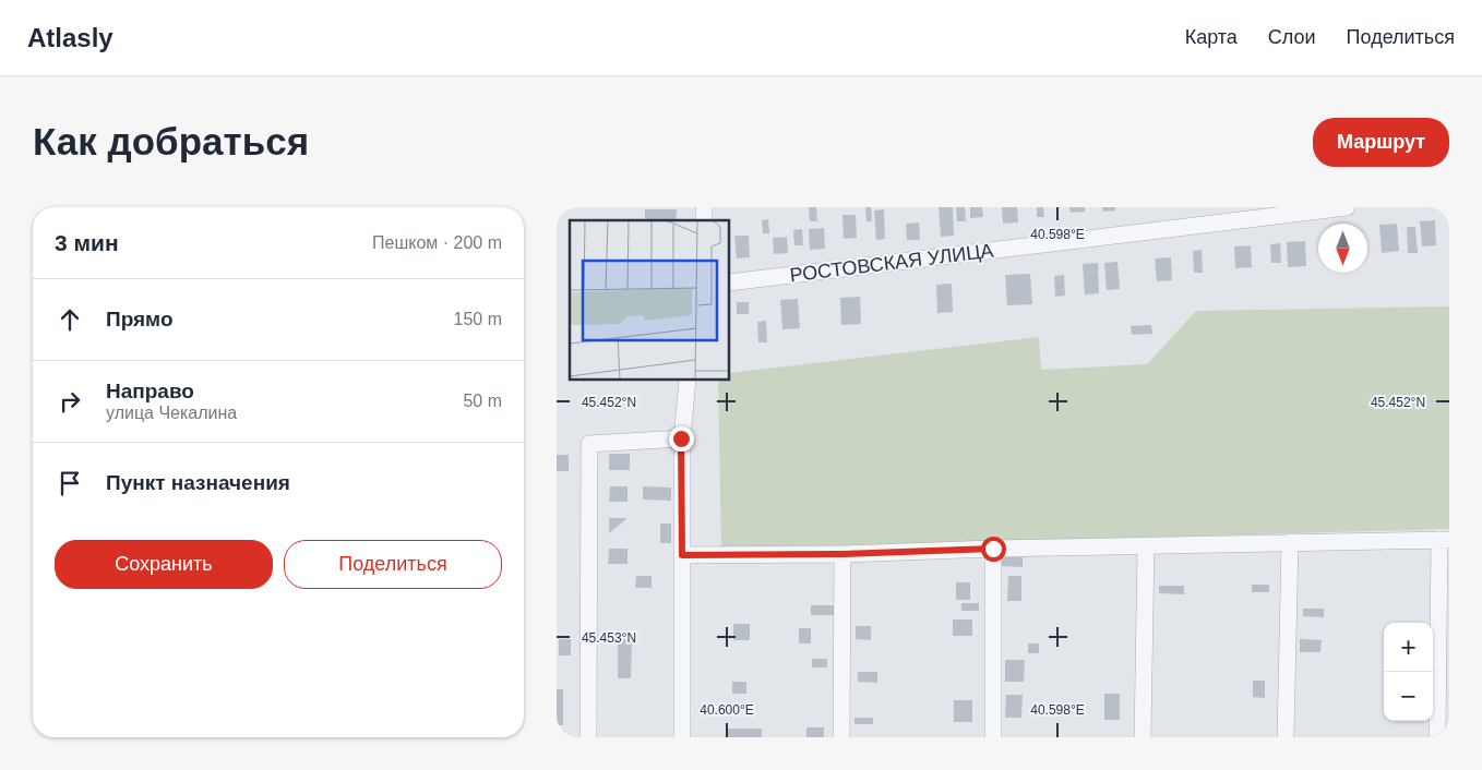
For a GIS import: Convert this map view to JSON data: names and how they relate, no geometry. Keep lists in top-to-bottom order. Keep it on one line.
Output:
{"streets":{"street":["РОСТОВСКАЯ УЛИЦА"]},"north":"bottom","page":{"header":"Atlasly","nav":["Карта","Слои","Поделиться"],"buttons":["Маршрут",["Сохранить","Поделиться"]],"title":"Как добраться","heading":["3 мин","Пешком · 200 m"],"list":[["Прямо","150 m"],["Направо","улица Чекалина","50 m"],"Пункт назначения"],"map_buttons":["+","−"]},"coordinates":["40.598°E","45.452°N","45.453°N","40.600°E"]}
